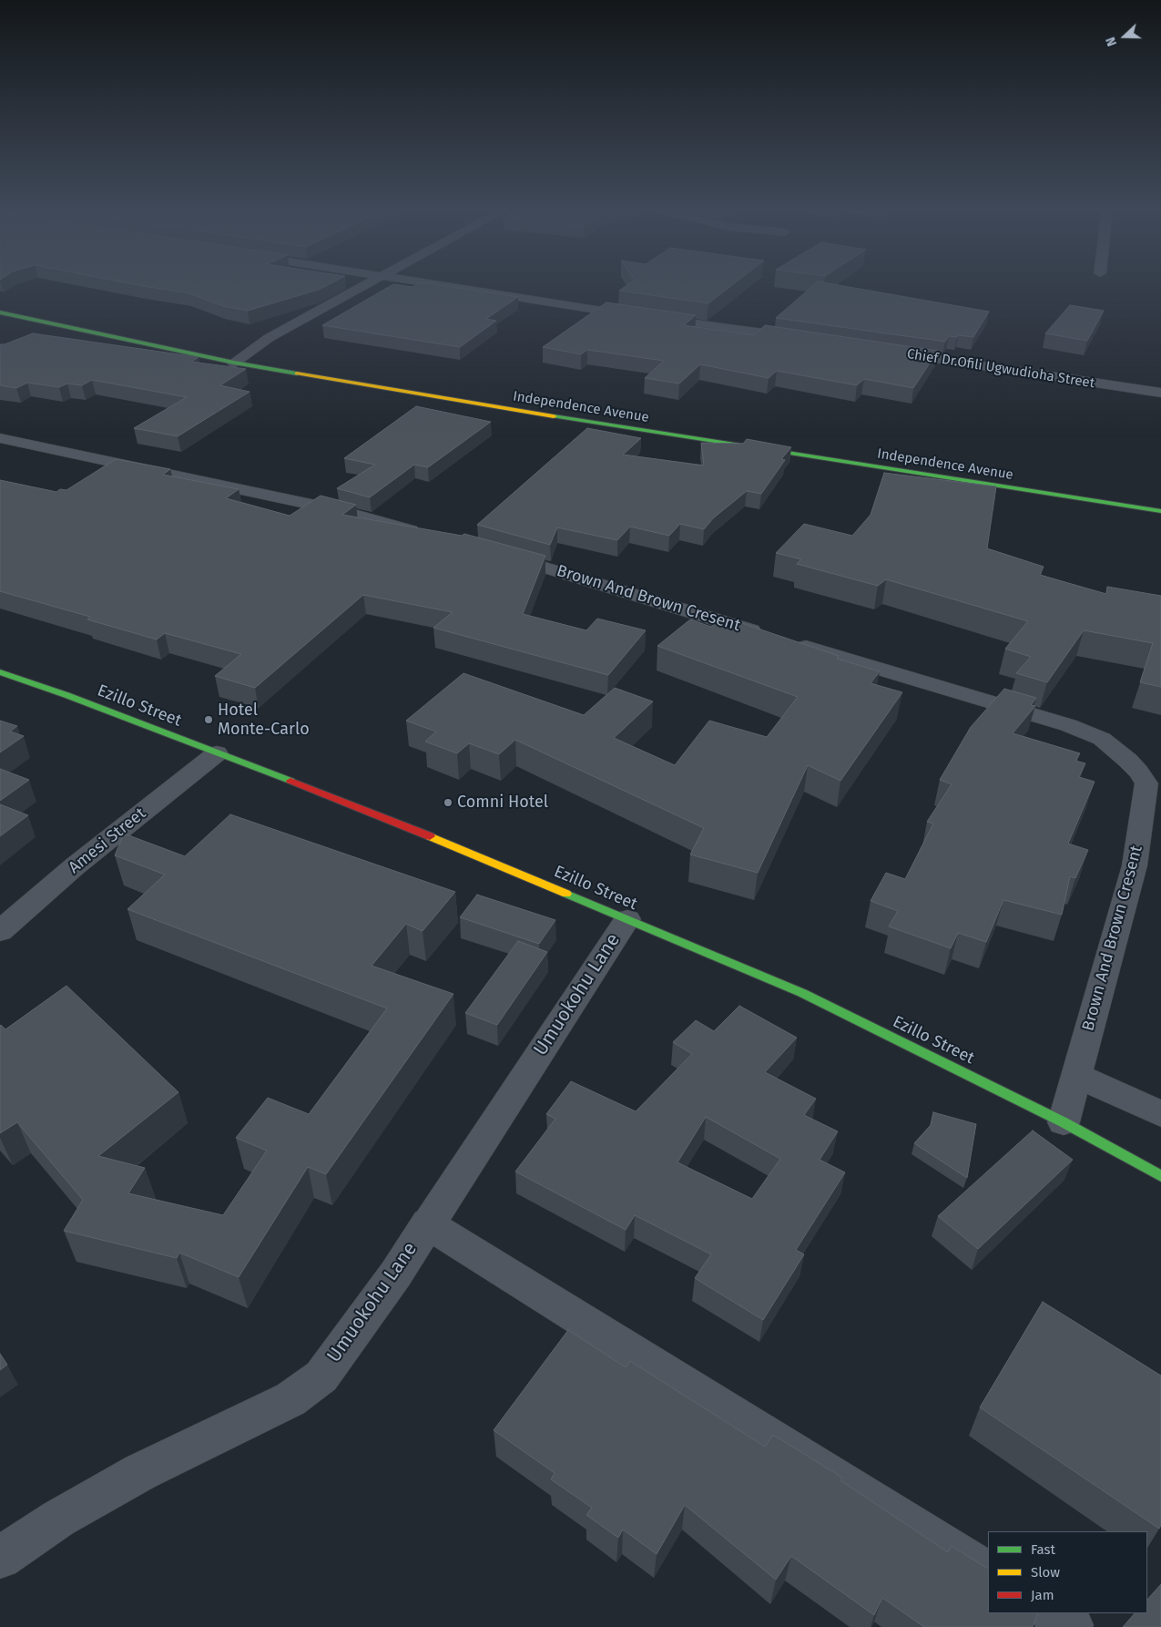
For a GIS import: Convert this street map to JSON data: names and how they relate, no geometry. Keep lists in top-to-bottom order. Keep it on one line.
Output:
{"streets":{"main road":["Independence Avenue","Ezillo Street"],"street":["Chief Dr.Ofili Ugwudioha Street","Brown And Brown Cresent","Amesi Street","Umuokohu Lane"]},"crossings":[["Brown And Brown Cresent","Ezillo Street"],["Ezillo Street","Amesi Street"],["Ezillo Street","Umuokohu Lane"]],"places":["Hotel Monte-Carlo","Comni Hotel"],"legend":["Fast","Slow","Jam"],"north":"left"}
